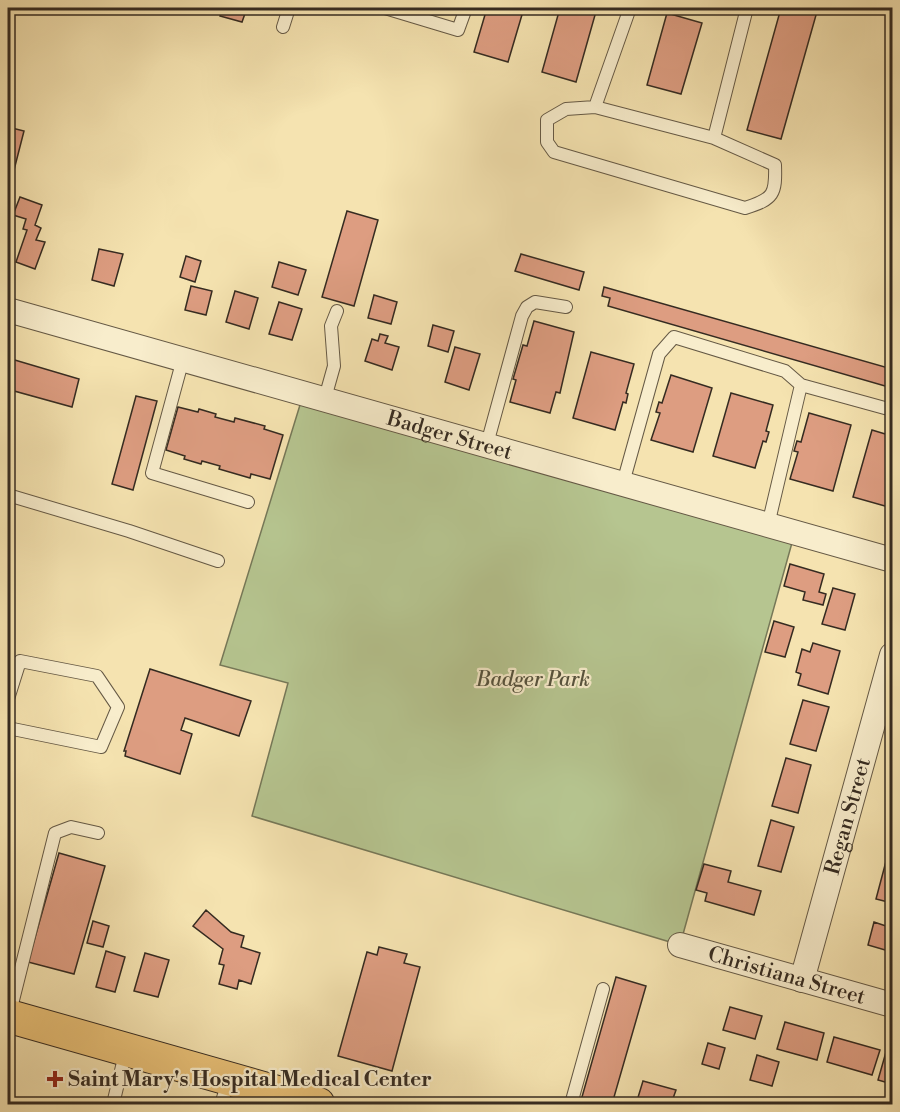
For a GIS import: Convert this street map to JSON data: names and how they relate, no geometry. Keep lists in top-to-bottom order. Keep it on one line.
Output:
{"streets":{"street":["Badger Street","Regan Street","Christiana Street"]},"crossings":[["Regan Street","Christiana Street"]],"parks":["Badger Park"],"places":{"health":["Saint Mary's Hospital Medical Center"]}}
